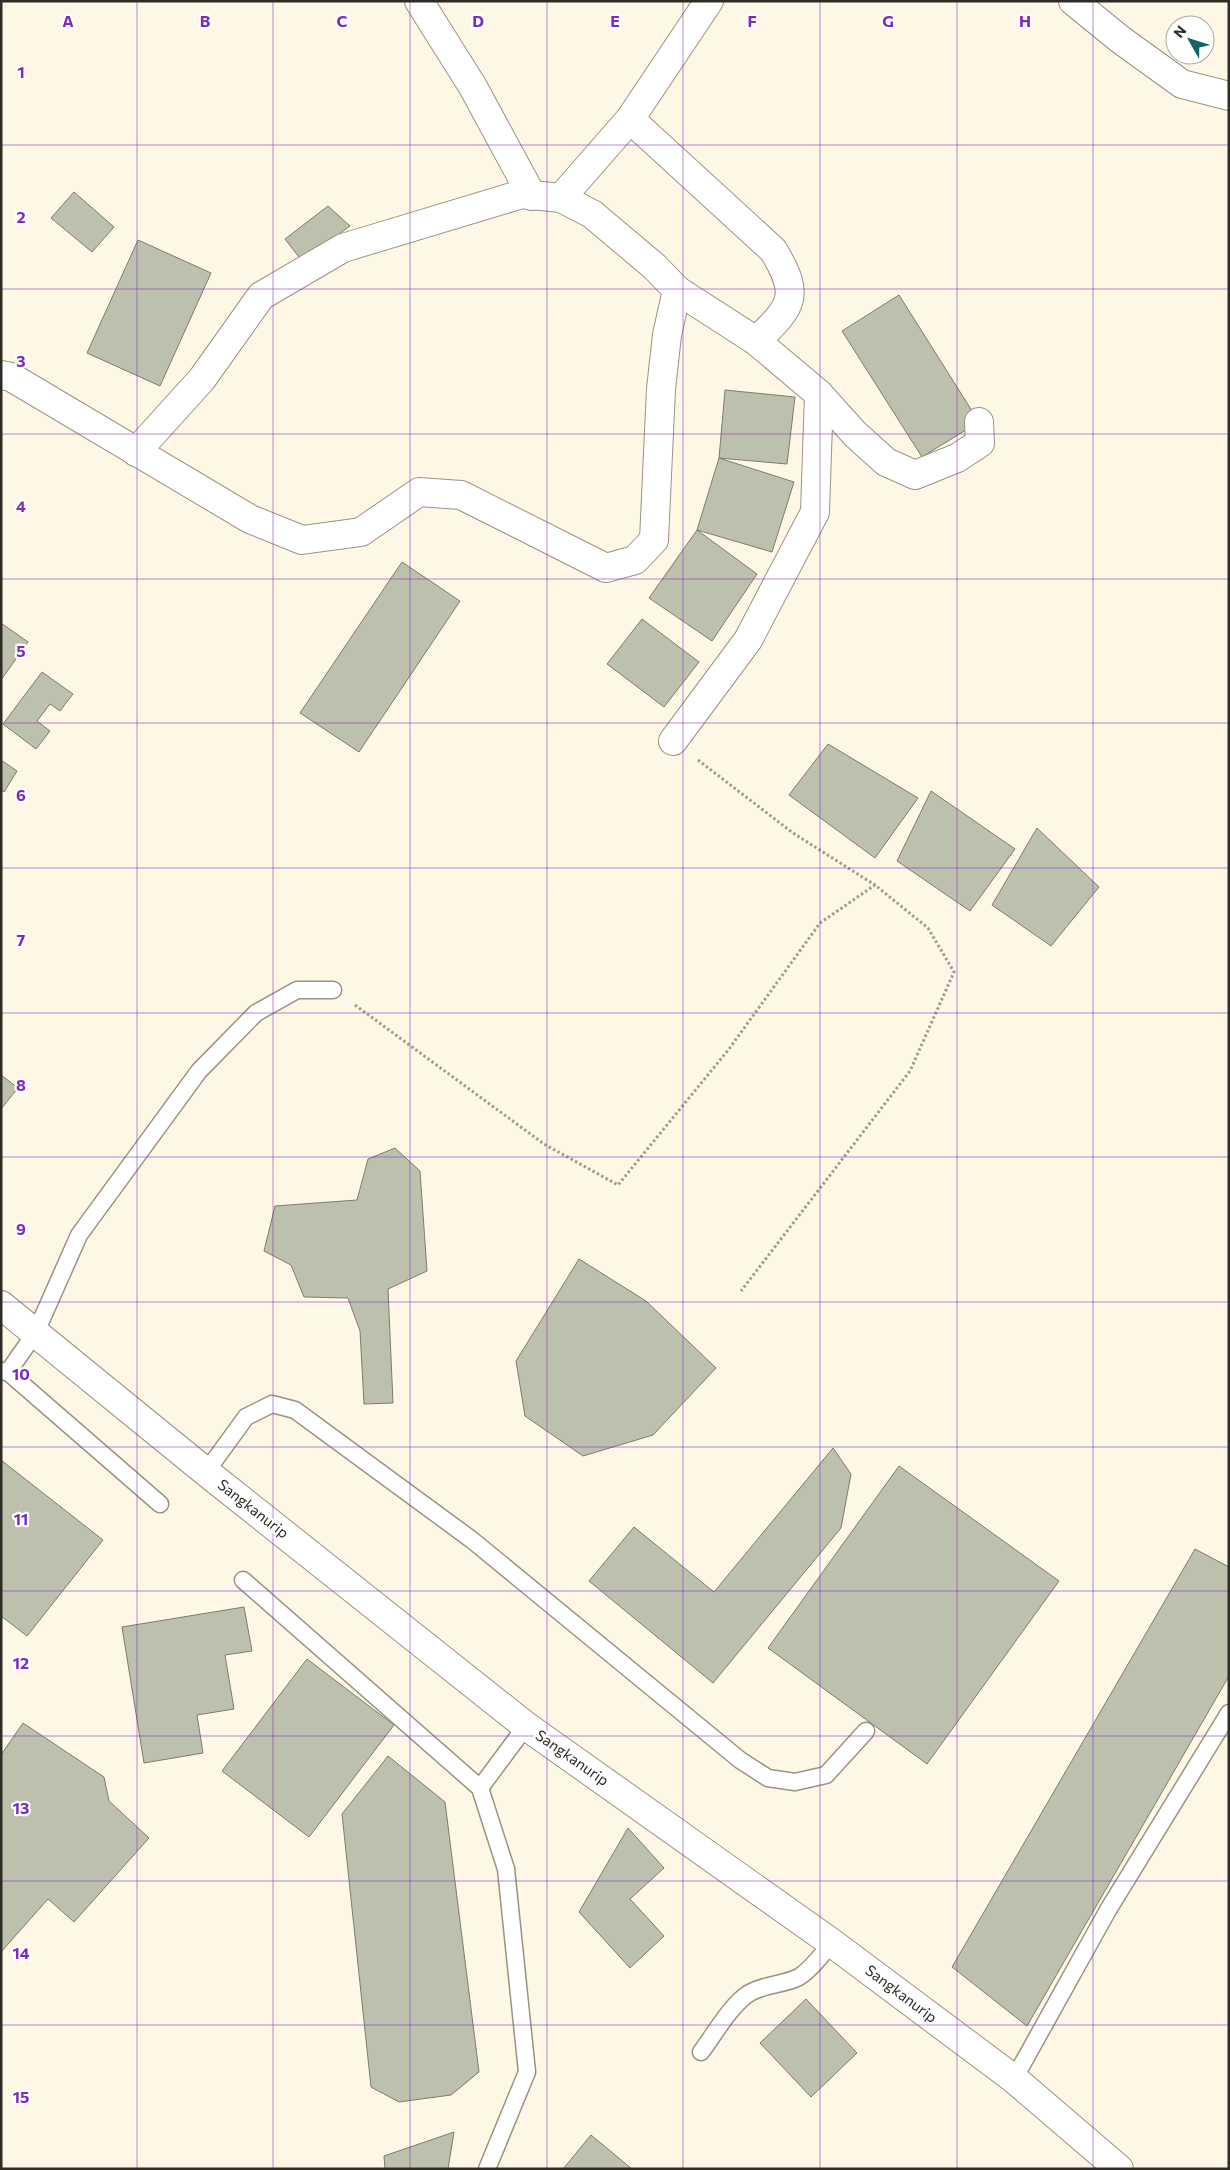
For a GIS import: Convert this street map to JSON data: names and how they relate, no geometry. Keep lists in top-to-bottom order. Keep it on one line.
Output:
{"streets":{"street":["Sangkanurip"]},"north":"top left","grid":{"columns":["A","B","C","D","E","F","G","H"],"rows":["1","2","3","4","5","6","7","8","9","10","11","12","13","14","15"]}}
